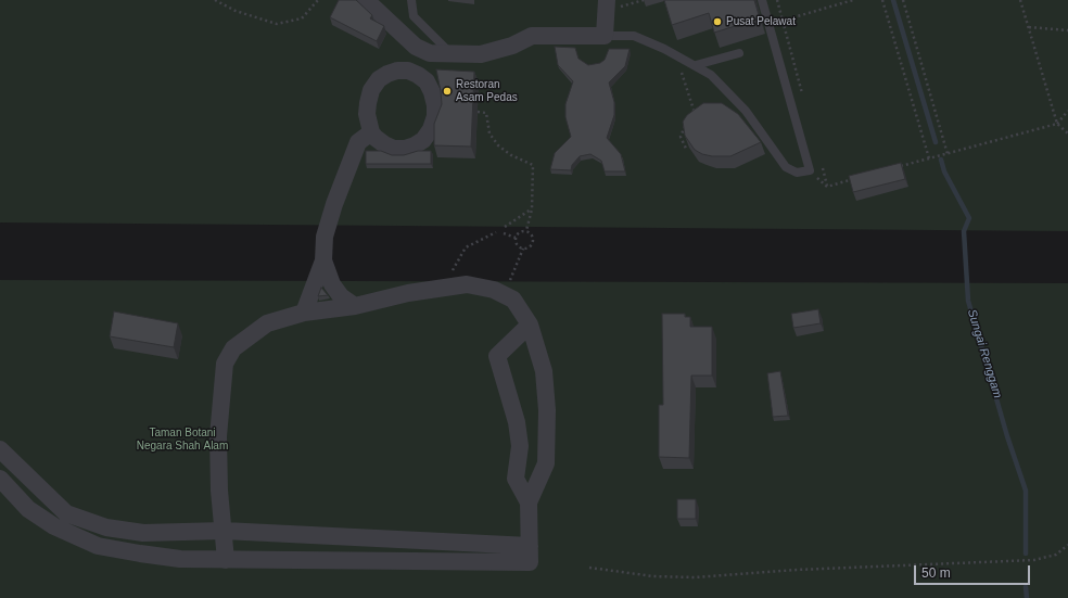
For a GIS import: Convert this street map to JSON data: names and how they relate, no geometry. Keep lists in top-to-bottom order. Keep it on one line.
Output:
{"water":["Sungai Renggam"],"parks":["Taman Botani Negara Shah Alam"],"places":["Pusat Pelawat","Restoran Asam Pedas"],"scale_bar":"50 m"}
